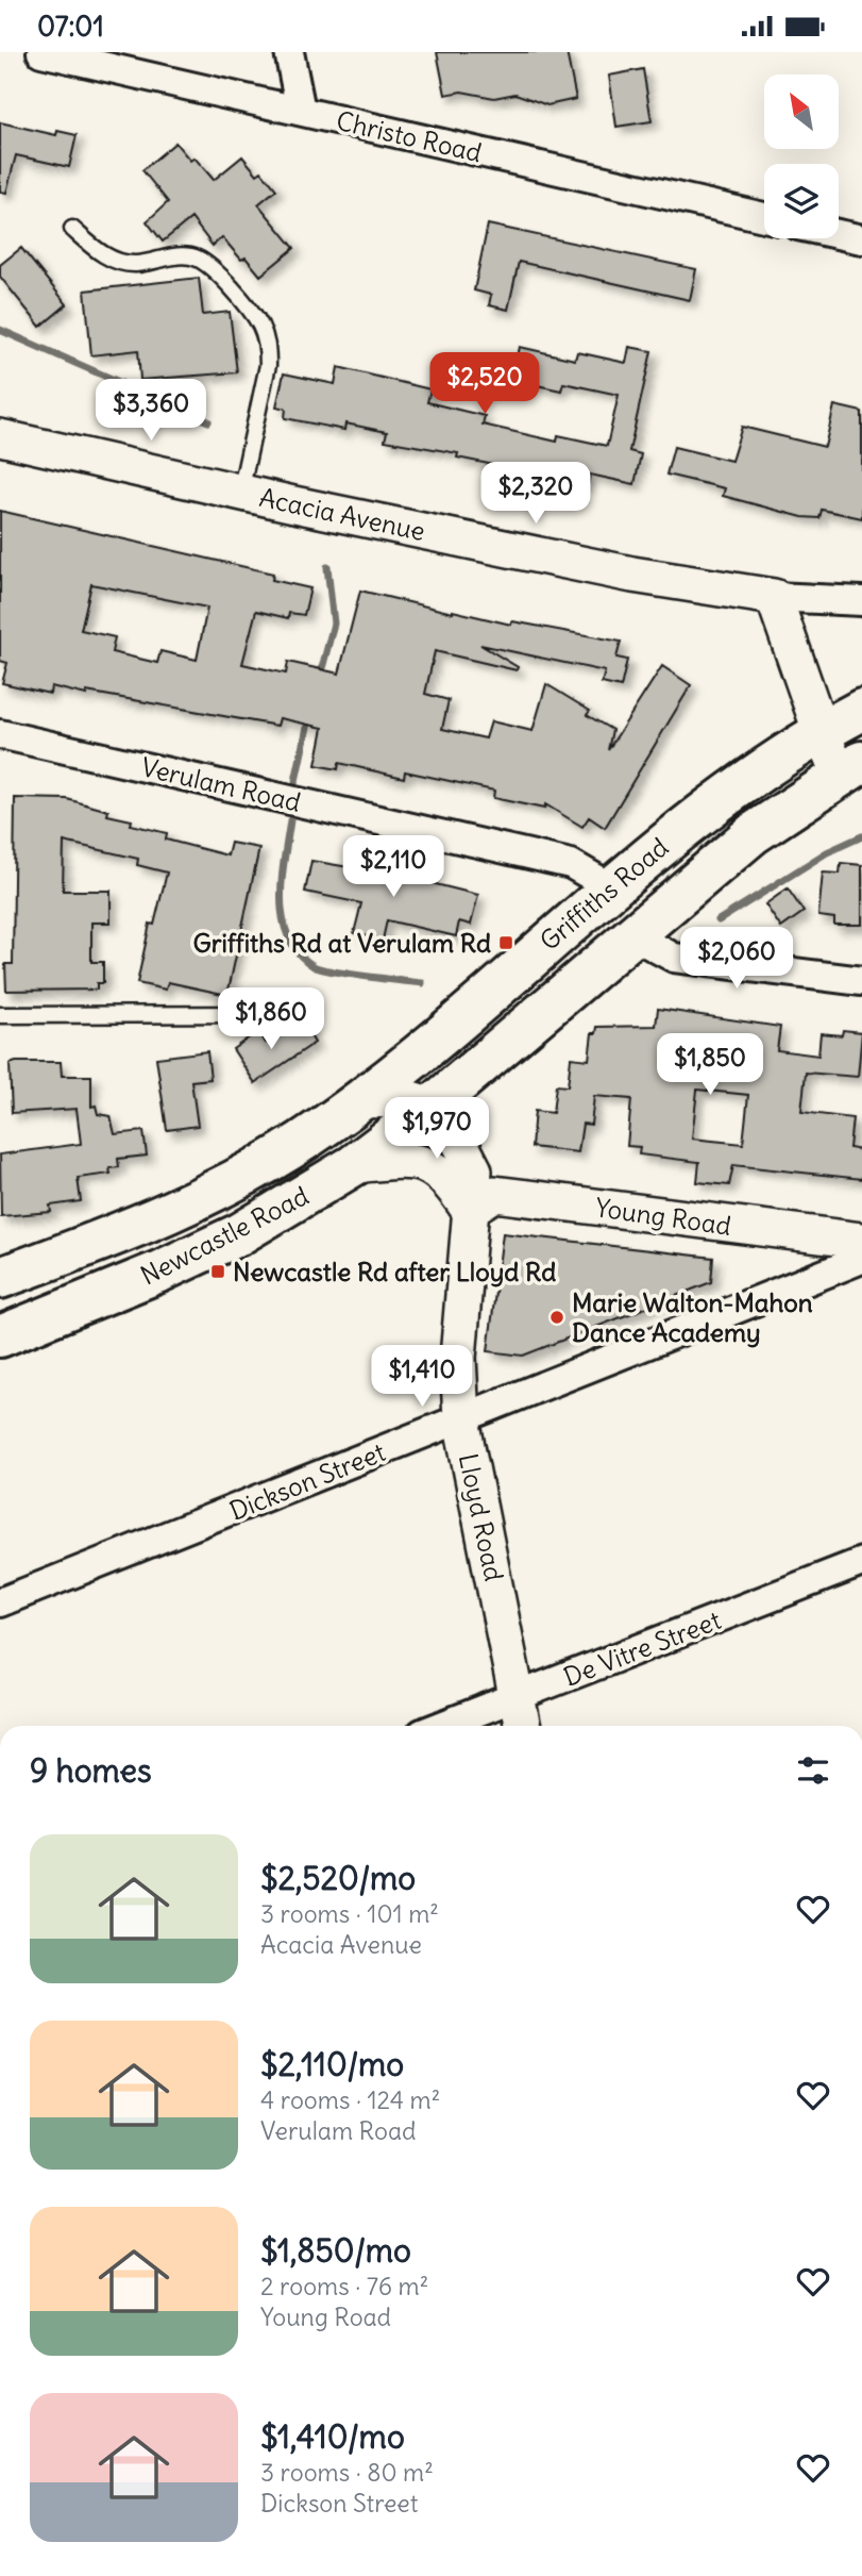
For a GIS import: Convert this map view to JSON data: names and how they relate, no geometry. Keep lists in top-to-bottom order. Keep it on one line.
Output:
{"streets":{"highway":["Griffiths Road","Newcastle Road"],"street":["Christo Road","Acacia Avenue","Verulam Road","Young Road","Dickson Street","Lloyd Road","De Vitre Street"]},"crossings":[["Verulam Road","Griffiths Road"],["Griffiths Road","Newcastle Road"],["Griffiths Road","Lloyd Road"],["Young Road","Lloyd Road"],["Newcastle Road","Lloyd Road"],["Dickson Street","Lloyd Road"],["Lloyd Road","De Vitre Street"]],"places":{"transit":["Griffiths Rd at Verulam Rd","Newcastle Rd after Lloyd Rd"],"other":["Marie Walton-Mahon Dance Academy"]},"north":"top left","page":{"status":"07:01","price":["$2,520","$3,360","$2,320","$2,110","$2,060","$1,860","$1,850","$1,970","$1,410"],"heading":"9 homes","list":[{"name":"$2,520/mo","note":"3 rooms · 101 m² · Acacia Avenue"},{"name":"$2,110/mo","note":"4 rooms · 124 m² · Verulam Road"},{"name":"$1,850/mo","note":"2 rooms · 76 m² · Young Road"},{"name":"$1,410/mo","note":"3 rooms · 80 m² · Dickson Street"}]}}
